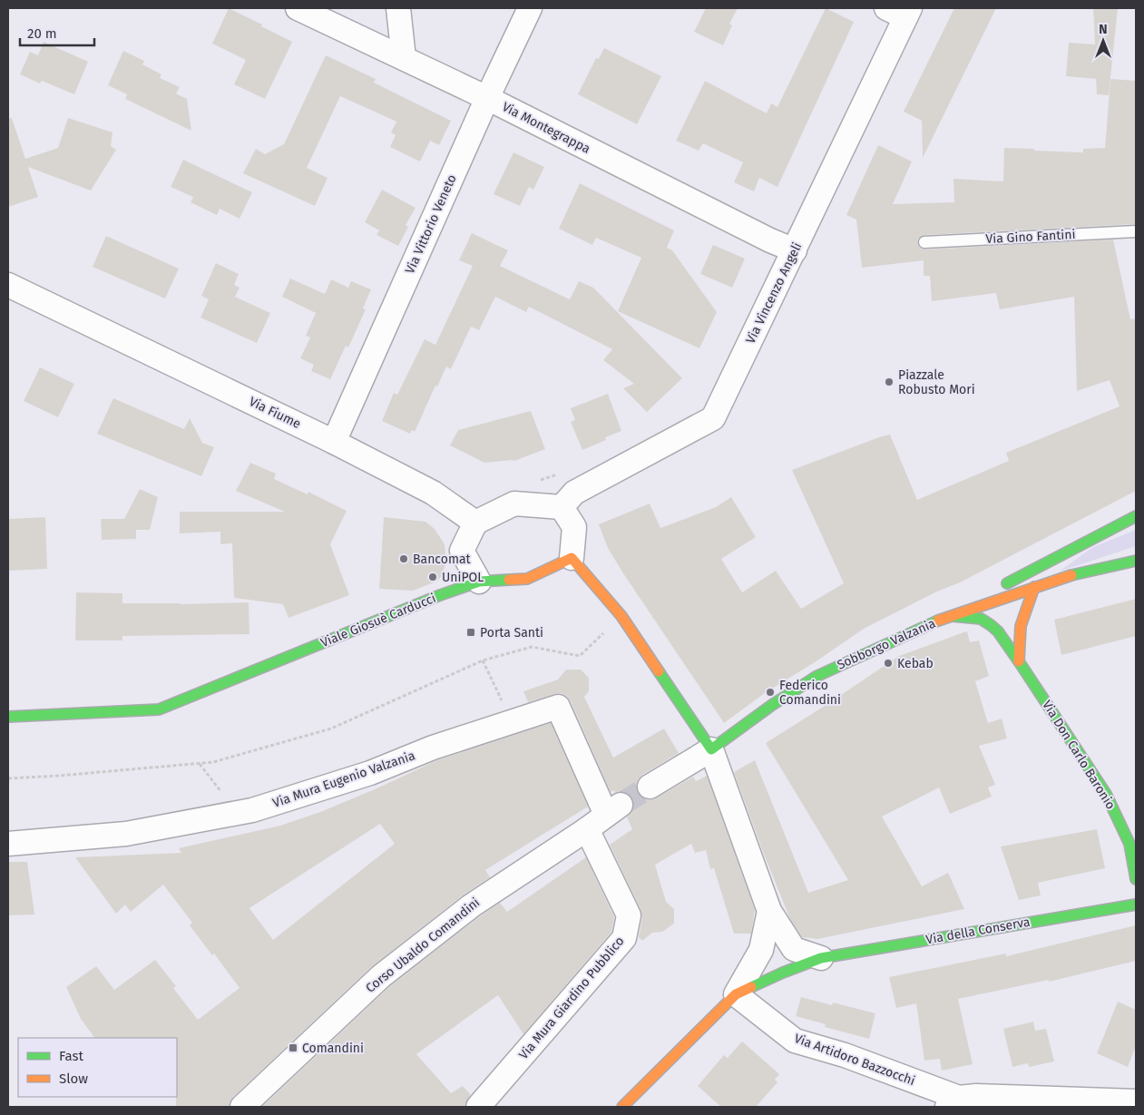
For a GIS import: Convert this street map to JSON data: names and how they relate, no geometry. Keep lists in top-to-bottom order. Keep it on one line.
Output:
{"streets":{"street":["Via Montegrappa","Via Vittorio Veneto","Via Vincenzo Angeli","Via Fiume","Viale Giosuè Carducci","Sobborgo Valzania","Via Don Carlo Baronio","Via Mura Eugenio Valzania","Via della Conserva","Corso Ubaldo Comandini","Via Mura Giardino Pubblico","Via Artidoro Bazzocchi"],"lane":["Via Gino Fantini"]},"crossings":[["Via Montegrappa","Via Vittorio Veneto"],["Via Montegrappa","Via Vincenzo Angeli"],["Via Vittorio Veneto","Via Fiume"],["Via Vincenzo Angeli","Via Fiume"],["Via Vincenzo Angeli","Viale Giosuè Carducci"],["Via Fiume","Viale Giosuè Carducci"],["Sobborgo Valzania","Via Don Carlo Baronio"],["Via Mura Eugenio Valzania","Corso Ubaldo Comandini"],["Via della Conserva","Via Artidoro Bazzocchi"],["Corso Ubaldo Comandini","Via Mura Giardino Pubblico"]],"places":{"other":["Piazzale Robusto Mori","Bancomat","UniPOL","Kebab","Federico Comandini"],"transit":["Porta Santi","Comandini"]},"legend":["Fast","Slow"],"scale_bar":"20 m","north":"top"}
